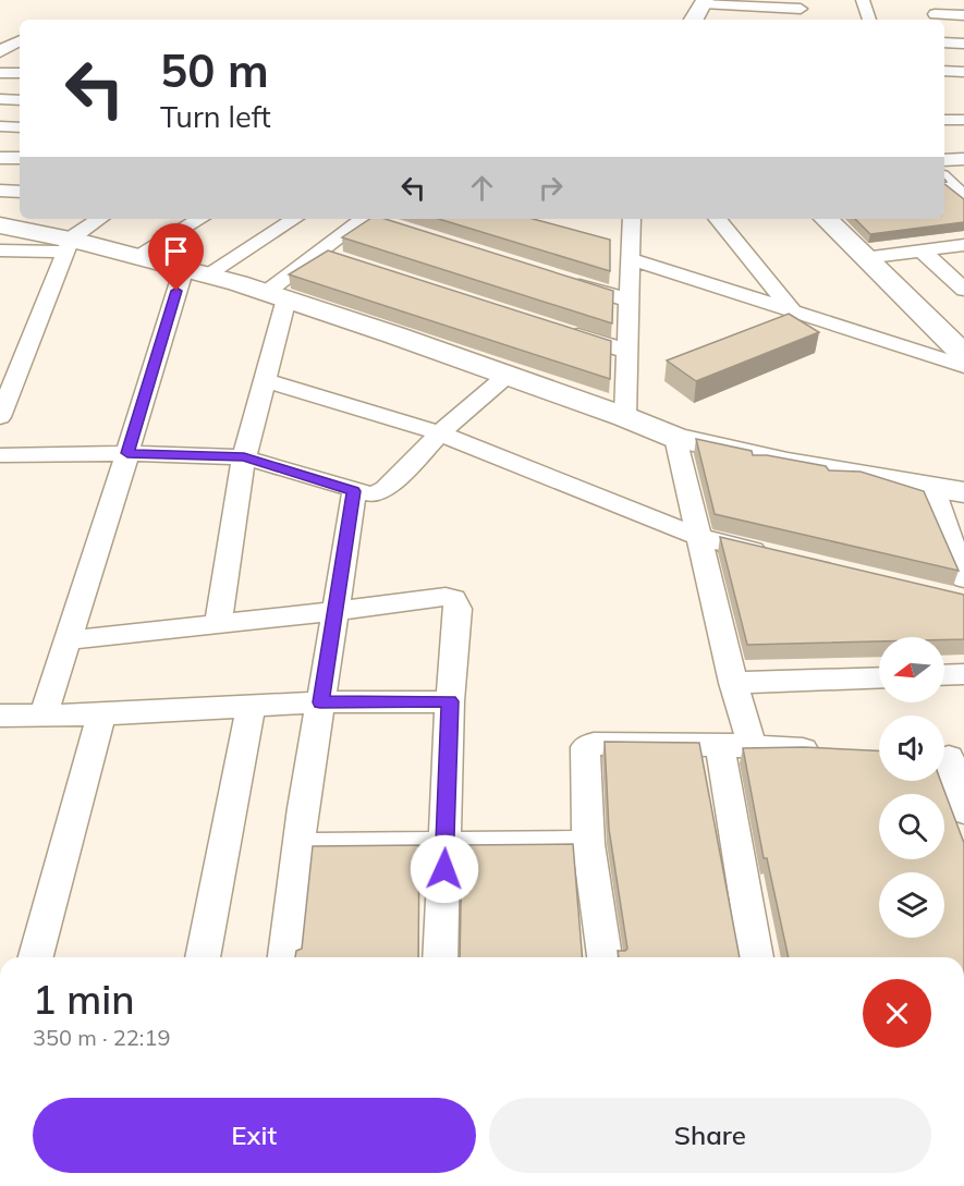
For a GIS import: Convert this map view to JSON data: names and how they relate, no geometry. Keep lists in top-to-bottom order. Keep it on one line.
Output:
{"north":"left","page":{"turn":["50 m","Turn left"],"heading":["1 min","350 m · 22:19"],"buttons":["Exit","Share"]}}
